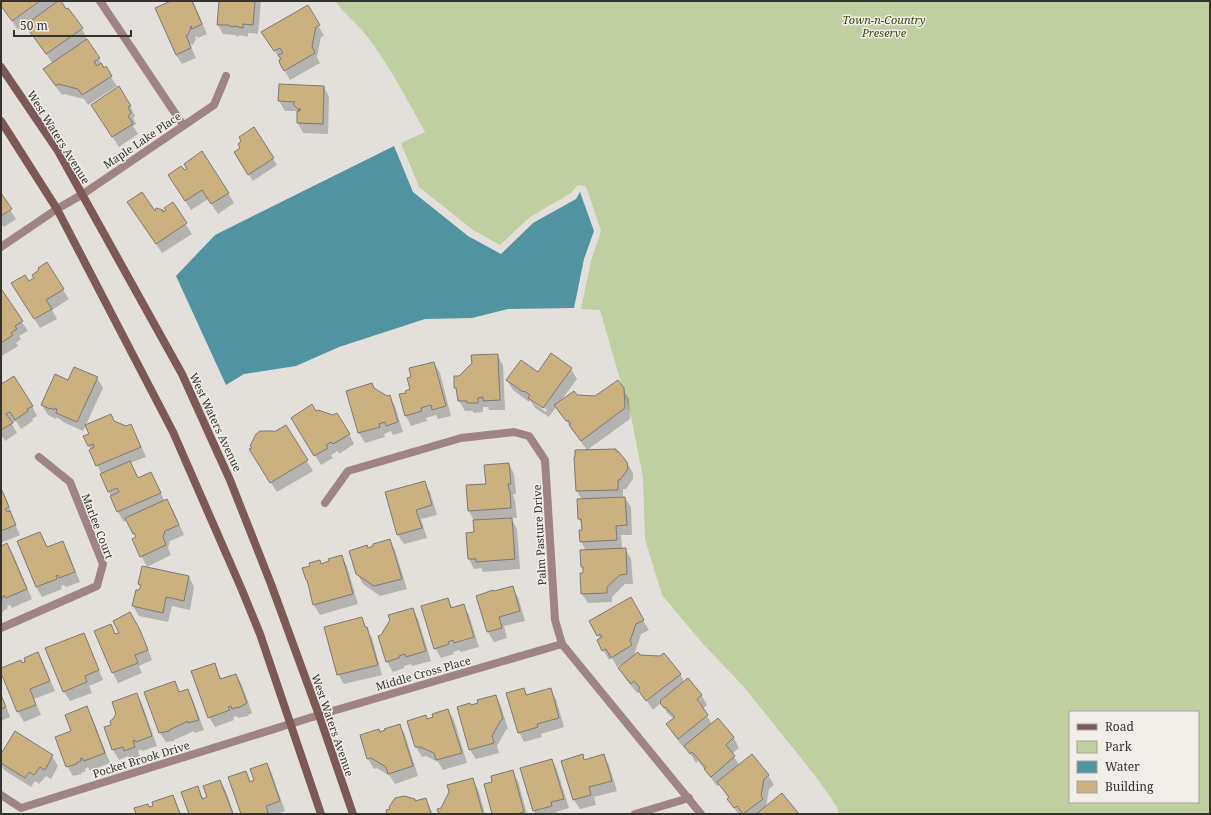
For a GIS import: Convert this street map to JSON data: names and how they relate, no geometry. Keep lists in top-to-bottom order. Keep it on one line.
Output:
{"streets":{"street":["West Waters Avenue","Maple Lake Place","Marlee Court","Palm Pasture Drive","Middle Cross Place","Pocket Brook Drive"]},"crossings":[["West Waters Avenue","Maple Lake Place"],["West Waters Avenue","Middle Cross Place"],["Palm Pasture Drive","Middle Cross Place"],["Middle Cross Place","Pocket Brook Drive"]],"parks":["Town-n-Country Preserve"],"legend":["Road","Park","Water","Building"],"scale_bar":"50 m"}
